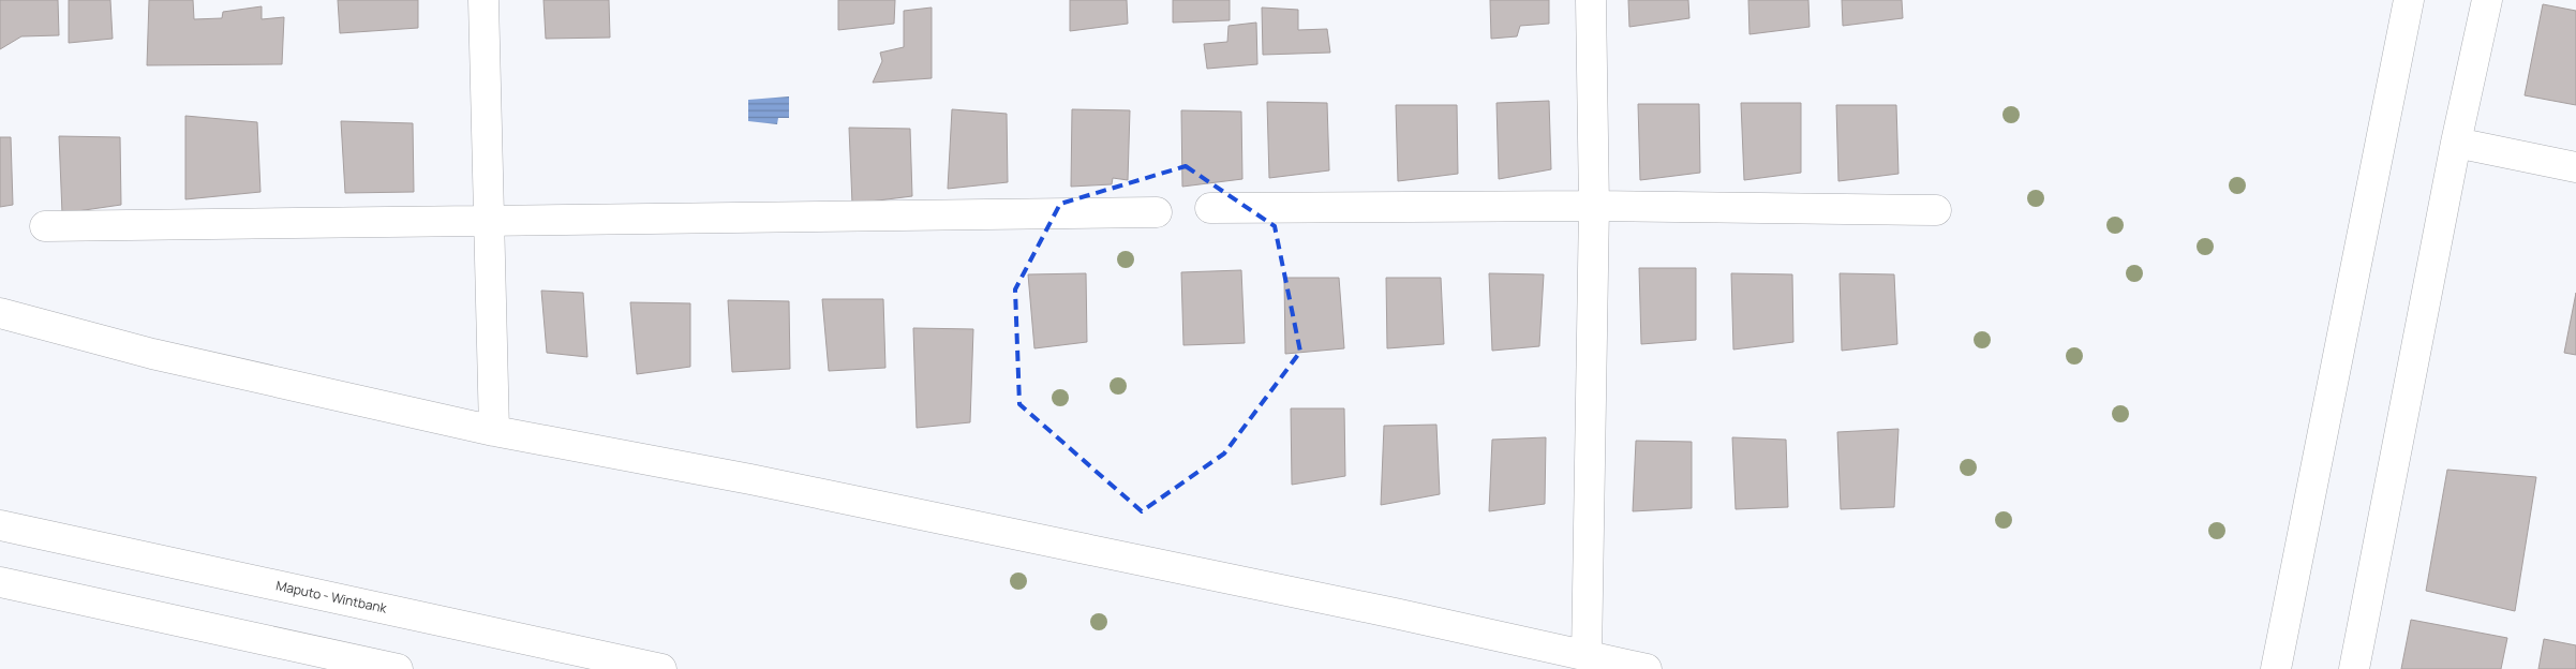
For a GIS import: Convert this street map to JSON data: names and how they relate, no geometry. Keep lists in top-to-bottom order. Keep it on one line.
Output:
{"streets":{"main road":["Maputo - Wintbank"]}}
